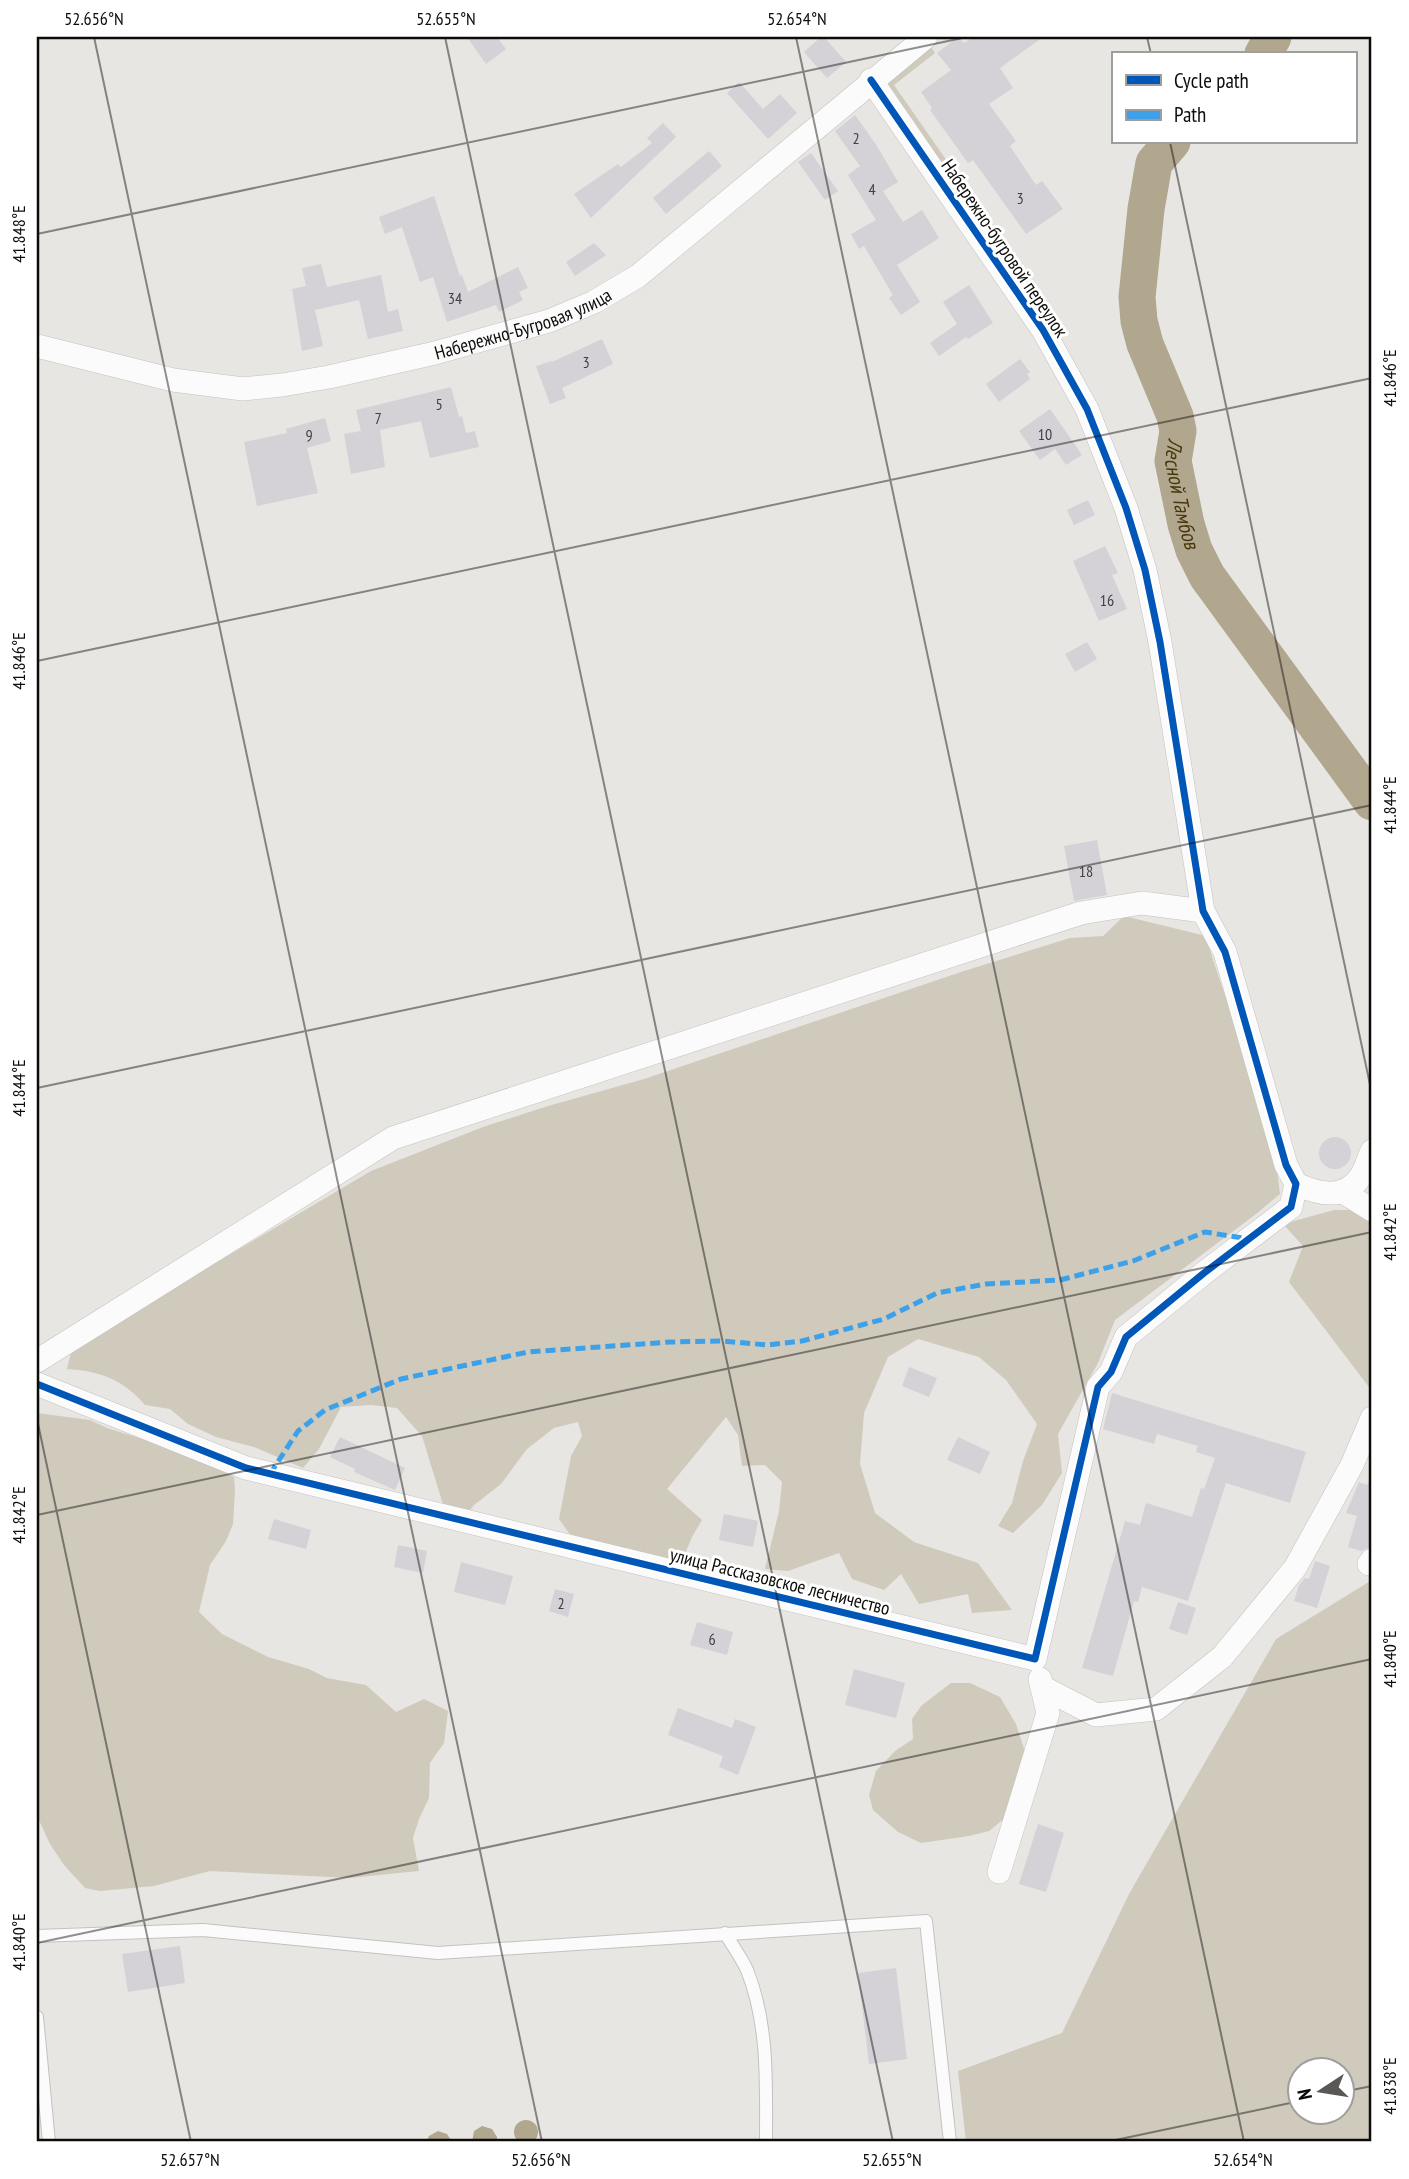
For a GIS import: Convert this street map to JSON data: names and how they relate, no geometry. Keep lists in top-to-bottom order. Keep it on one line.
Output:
{"streets":{"street":["Набережно-бугровой переулок","Набережно-Бугровая улица","улица Рассказовское лесничество"]},"crossings":[["Набережно-бугровой переулок","Набережно-Бугровая улица"]],"water":["Лесной Тамбов"],"house_numbers":["2","4","3","34","3","5","7","10","9","16","18","2","6"],"legend":["Cycle path","Path"],"north":"left","coordinates":["52.656°N","52.655°N","52.654°N","41.848°E","41.846°E","41.844°E","41.842°E","41.840°E","41.838°E","52.657°N"]}
